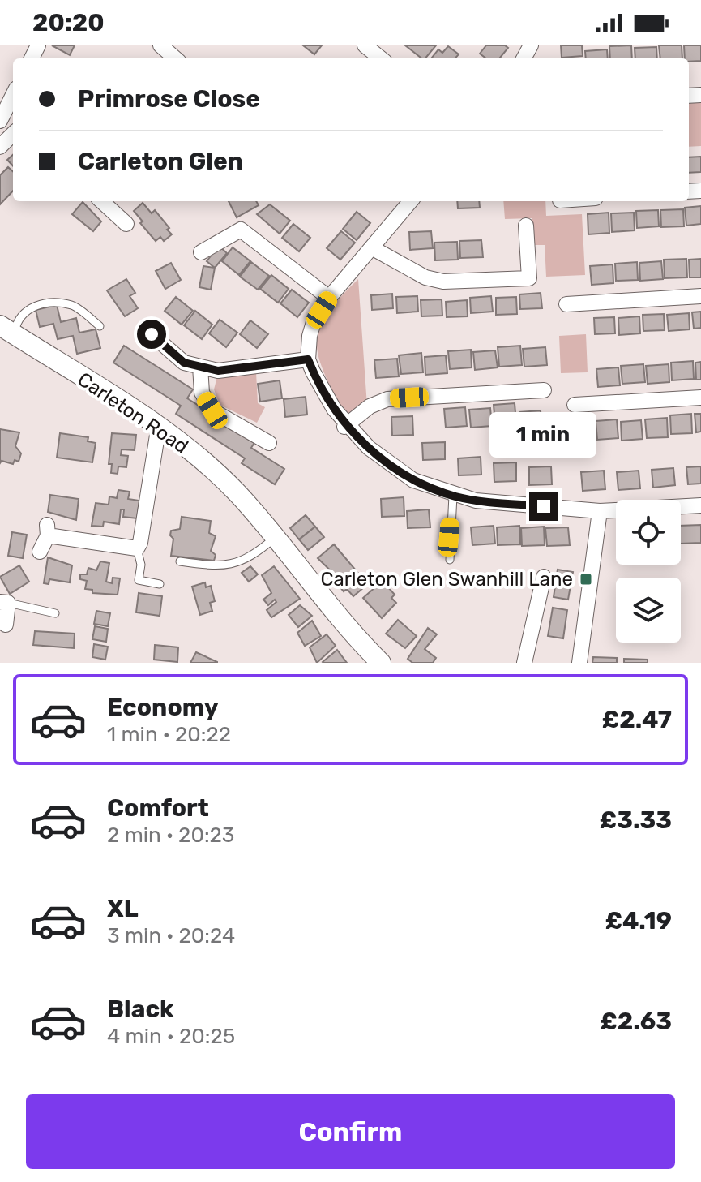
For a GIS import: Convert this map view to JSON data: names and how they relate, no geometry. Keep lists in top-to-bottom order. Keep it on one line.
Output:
{"streets":{"street":["Carleton Road"]},"places":{"transit":["Carleton Glen Swanhill Lane"]},"page":{"status":"20:20","banner":["Primrose Close","Carleton Glen"],"bubble":"1 min","list":[{"name":"Economy","note":"1 min · 20:22","value":"£2.47"},{"name":"Comfort","note":"2 min · 20:23","value":"£3.33"},{"name":"XL","note":"3 min · 20:24","value":"£4.19"},{"name":"Black","note":"4 min · 20:25","value":"£2.63"}],"buttons":"Confirm"}}
